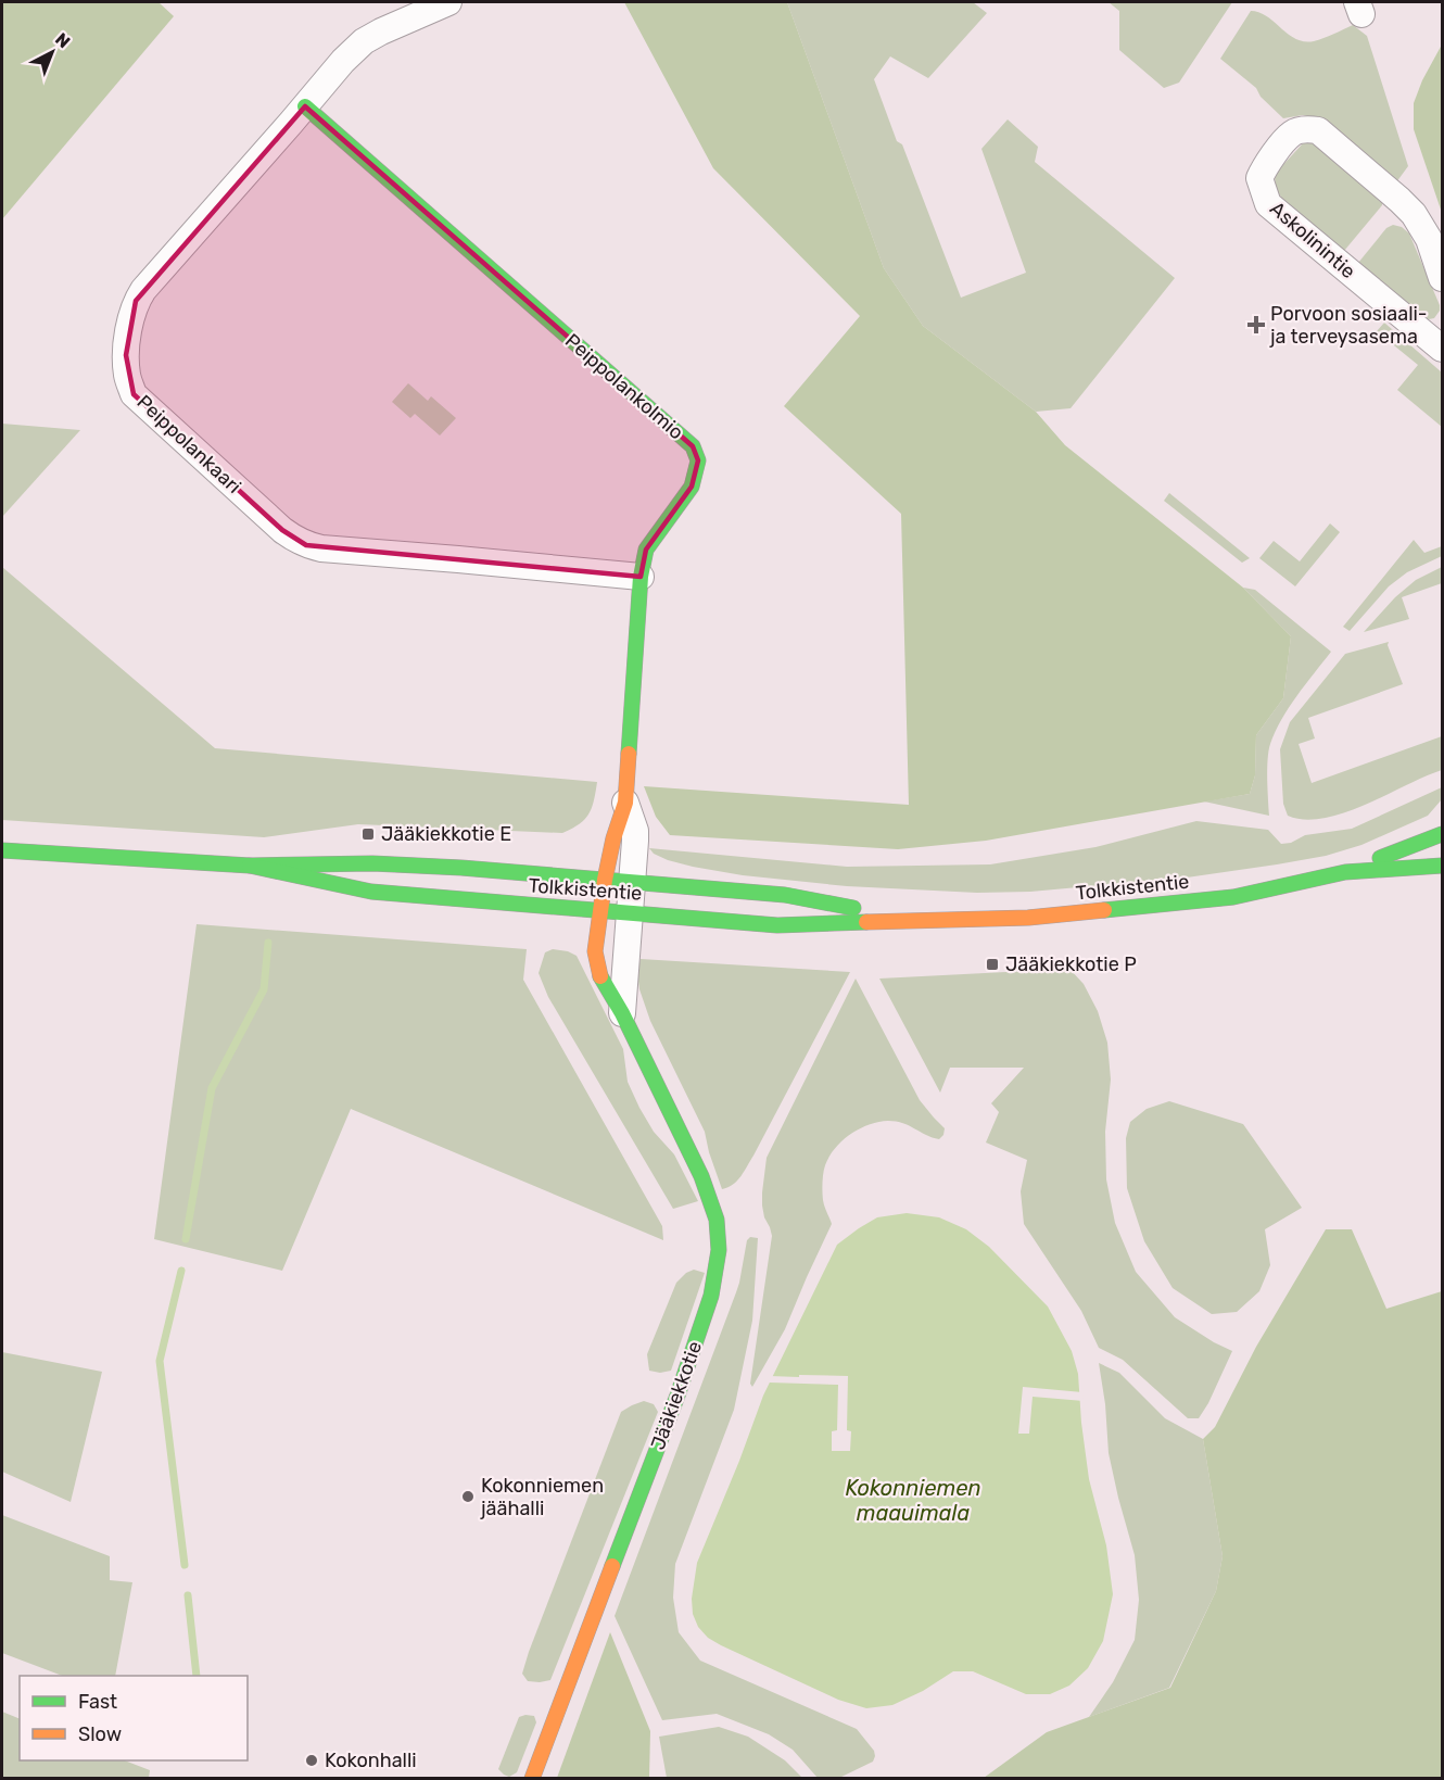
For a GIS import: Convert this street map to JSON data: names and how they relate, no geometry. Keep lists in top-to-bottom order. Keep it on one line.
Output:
{"streets":{"street":["Askolinintie","Peippolankolmio","Peippolankaari","Tolkkistentie","Jääkiekkotie"]},"crossings":[["Peippolankolmio","Peippolankaari"],["Peippolankolmio","Tolkkistentie"],["Peippolankolmio","Jääkiekkotie"],["Tolkkistentie","Jääkiekkotie"]],"water":["Kokonniemen maauimala"],"places":{"health":["Porvoon sosiaali- ja terveysasema"],"transit":["Jääkiekkotie E","Jääkiekkotie P"],"other":["Kokonniemen jäähalli","Kokonhalli"]},"legend":["Fast","Slow"],"north":"top right"}
